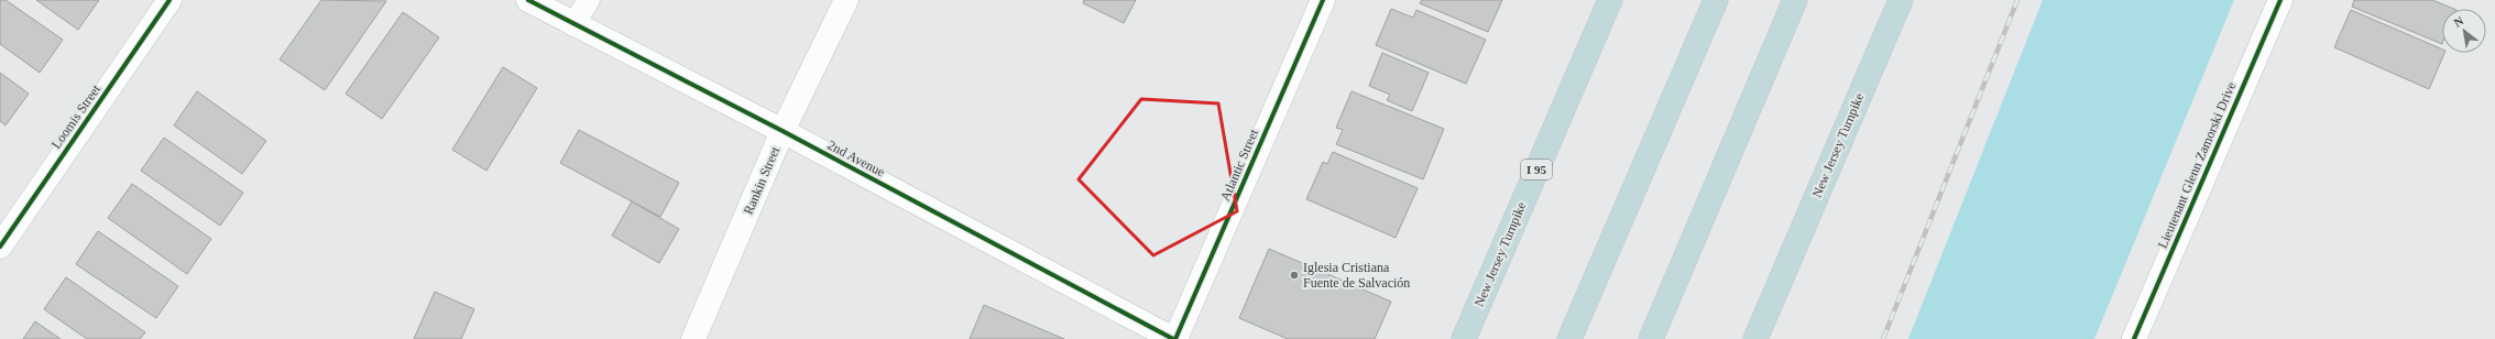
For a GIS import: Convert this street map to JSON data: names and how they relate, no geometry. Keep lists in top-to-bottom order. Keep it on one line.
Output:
{"streets":{"highway":["New Jersey Turnpike","I 95"],"street":["Loomis Street","2nd Avenue","Atlantic Street","Lieutenant Glenn Zamorski Drive","Rankin Street"]},"crossings":[["2nd Avenue","Atlantic Street"],["2nd Avenue","Rankin Street"]],"places":["Iglesia Cristiana Fuente de Salvación"],"north":"top left"}
